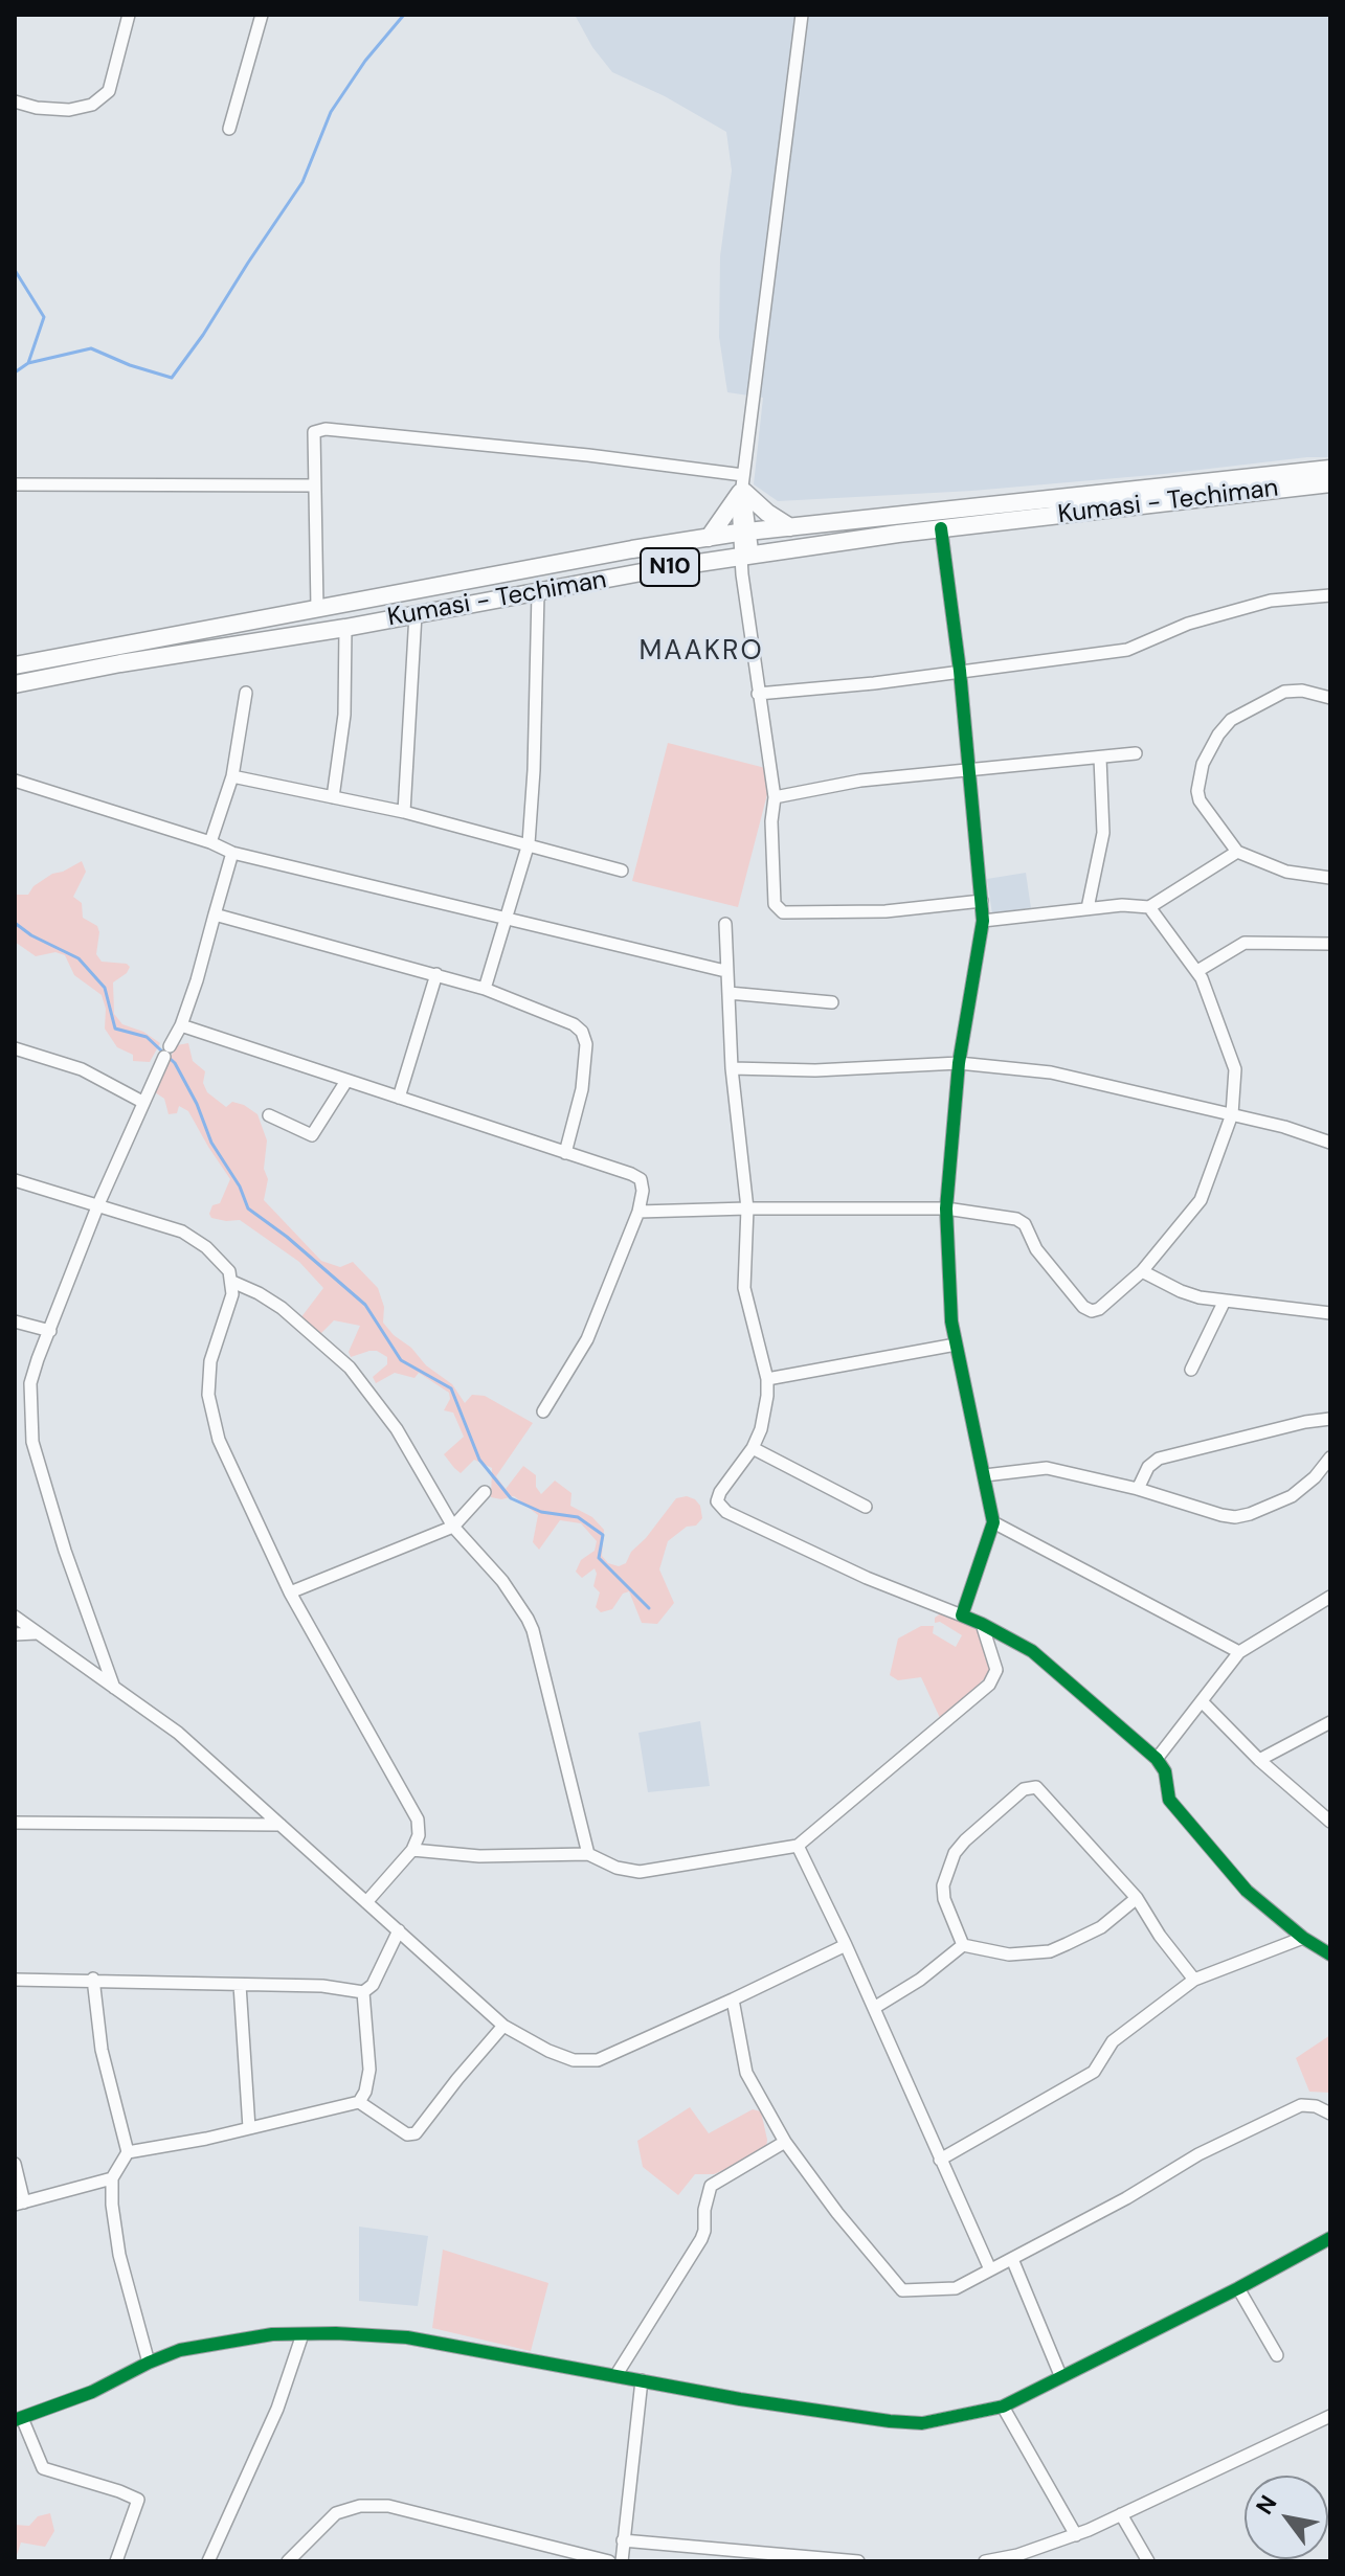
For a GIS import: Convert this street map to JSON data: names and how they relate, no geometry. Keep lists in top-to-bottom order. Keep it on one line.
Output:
{"streets":{"highway":["Kumasi - Techiman","N10"]},"crossings":[["Kumasi - Techiman","N10"]],"districts":["MAAKRO"],"north":"top left"}
